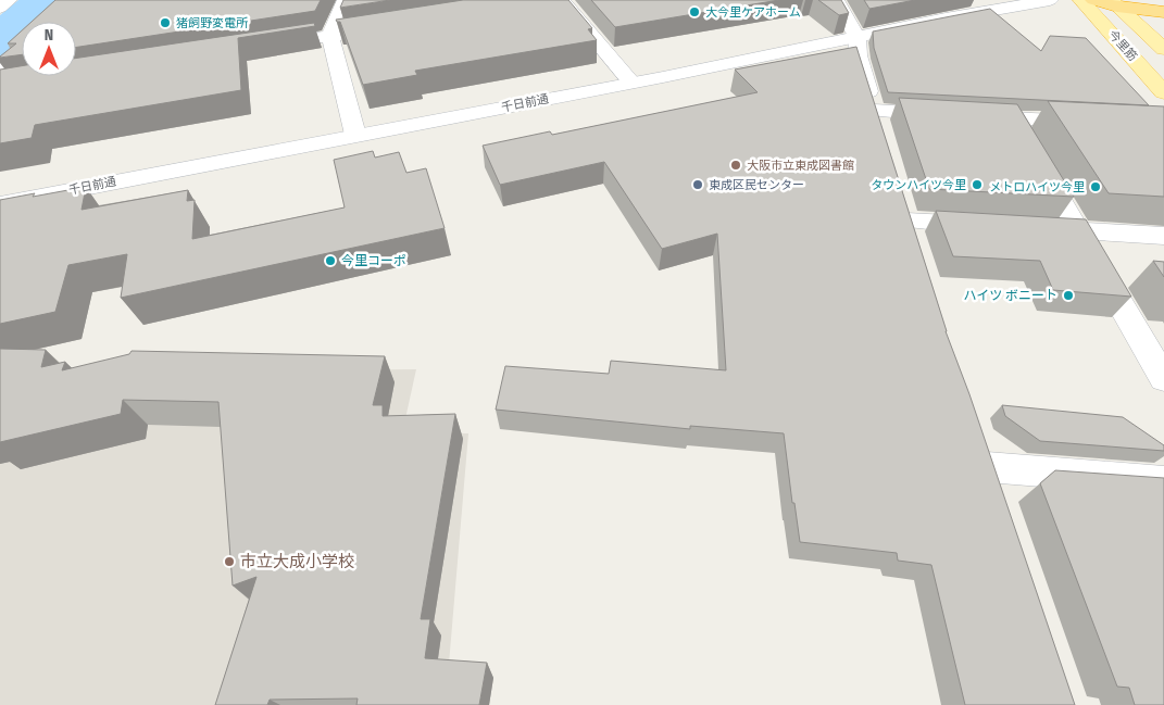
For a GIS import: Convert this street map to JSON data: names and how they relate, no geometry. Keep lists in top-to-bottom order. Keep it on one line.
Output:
{"streets":{"main road":["今里筋"],"street":["千日前通"]},"places":["大今里ケアホーム","猪飼野変電所","大阪市立東成図書館","東成区民センター","タウンハイツ今里","メトロハイツ今里","今里コーポ","ハイツ ボニート","市立大成小学校"],"north":"top"}
